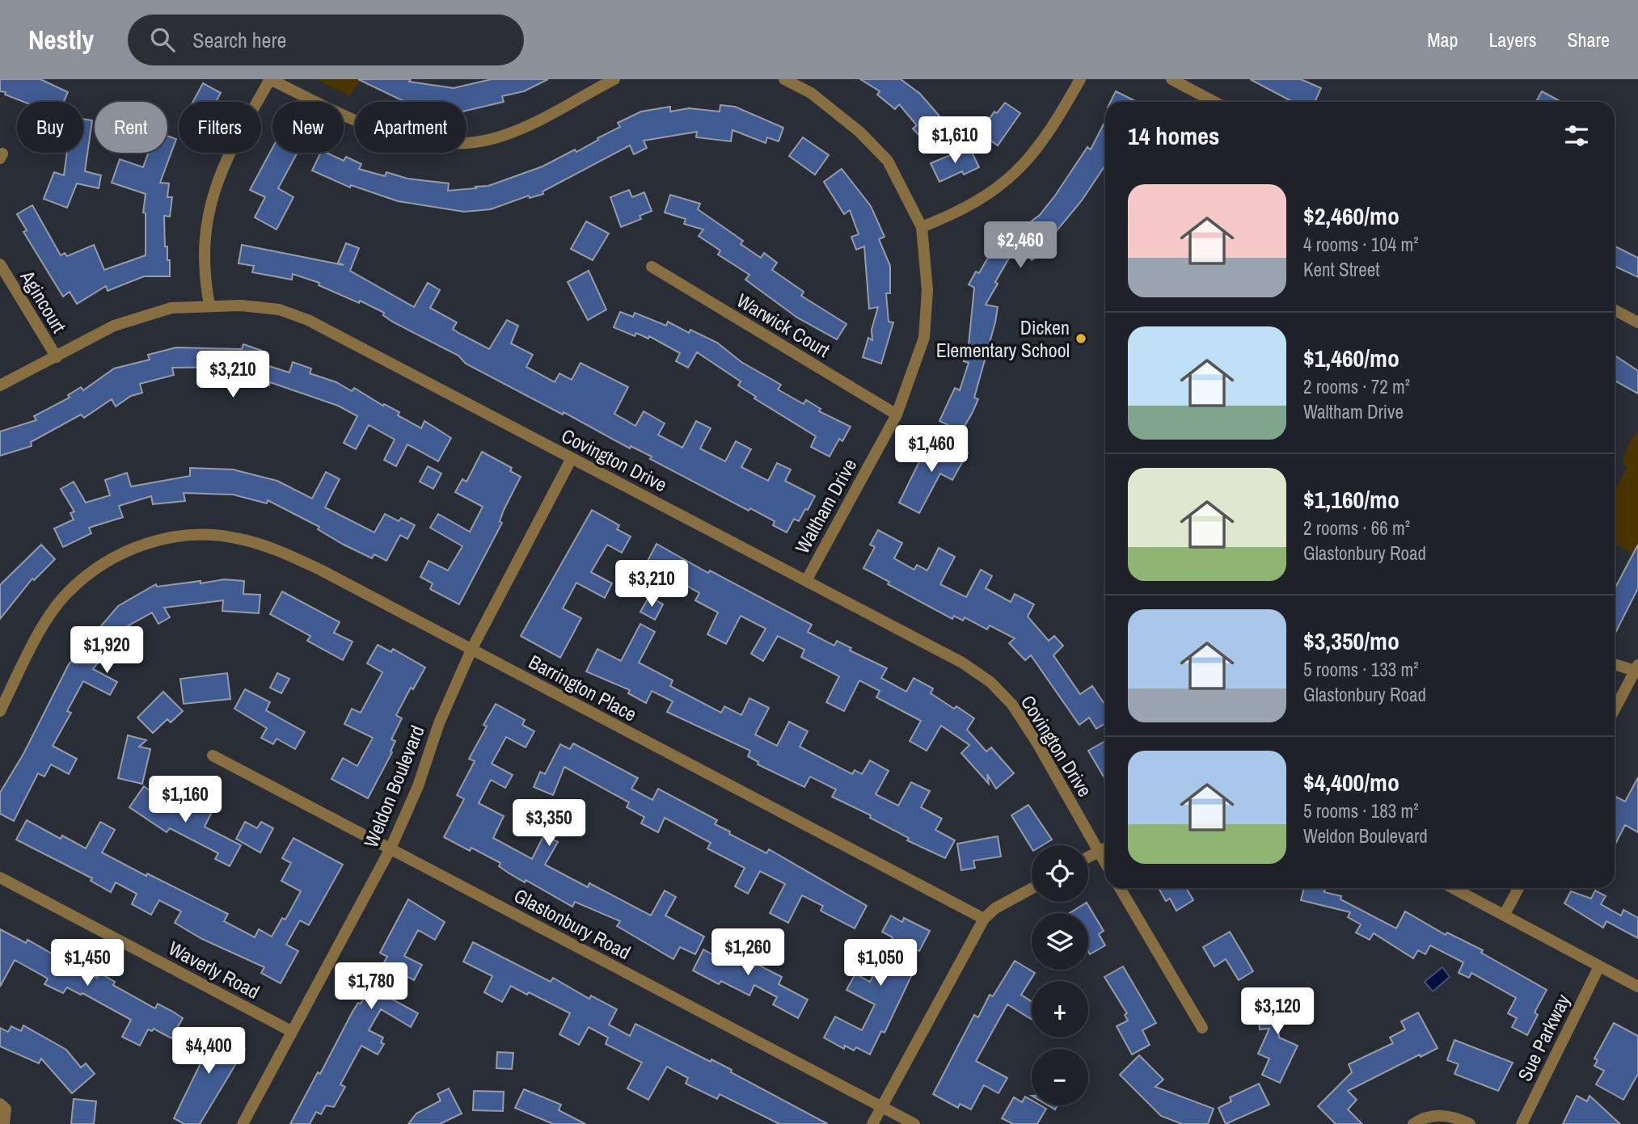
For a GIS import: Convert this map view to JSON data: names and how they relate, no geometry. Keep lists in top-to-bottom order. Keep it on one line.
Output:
{"streets":{"street":["Agincourt","Warwick Court","Covington Drive","Waltham Drive","Barrington Place","Weldon Boulevard","Glastonbury Road","Waverly Road","Sue Parkway"]},"crossings":[["Agincourt","Covington Drive"],["Warwick Court","Waltham Drive"],["Covington Drive","Waltham Drive"],["Covington Drive","Weldon Boulevard"],["Barrington Place","Weldon Boulevard"],["Weldon Boulevard","Glastonbury Road"],["Weldon Boulevard","Waverly Road"]],"places":["Dicken Elementary School"],"page":{"header":"Nestly","search":"Search here","nav":["Map","Layers","Share"],"chip":["Buy","Rent","Filters","New","Apartment"],"heading":"14 homes","price":["$1,610","$2,460","$3,210","$1,460","$3,210","$1,920","$1,160","$3,350","$1,260","$1,450","$1,050","$1,780","$3,120","$4,400"],"list":[{"name":"$2,460/mo","note":"4 rooms · 104 m² · Kent Street"},{"name":"$1,460/mo","note":"2 rooms · 72 m² · Waltham Drive"},{"name":"$1,160/mo","note":"2 rooms · 66 m² · Glastonbury Road"},{"name":"$3,350/mo","note":"5 rooms · 133 m² · Glastonbury Road"},{"name":"$4,400/mo","note":"5 rooms · 183 m² · Weldon Boulevard"}],"map_buttons":["+","−"]}}
